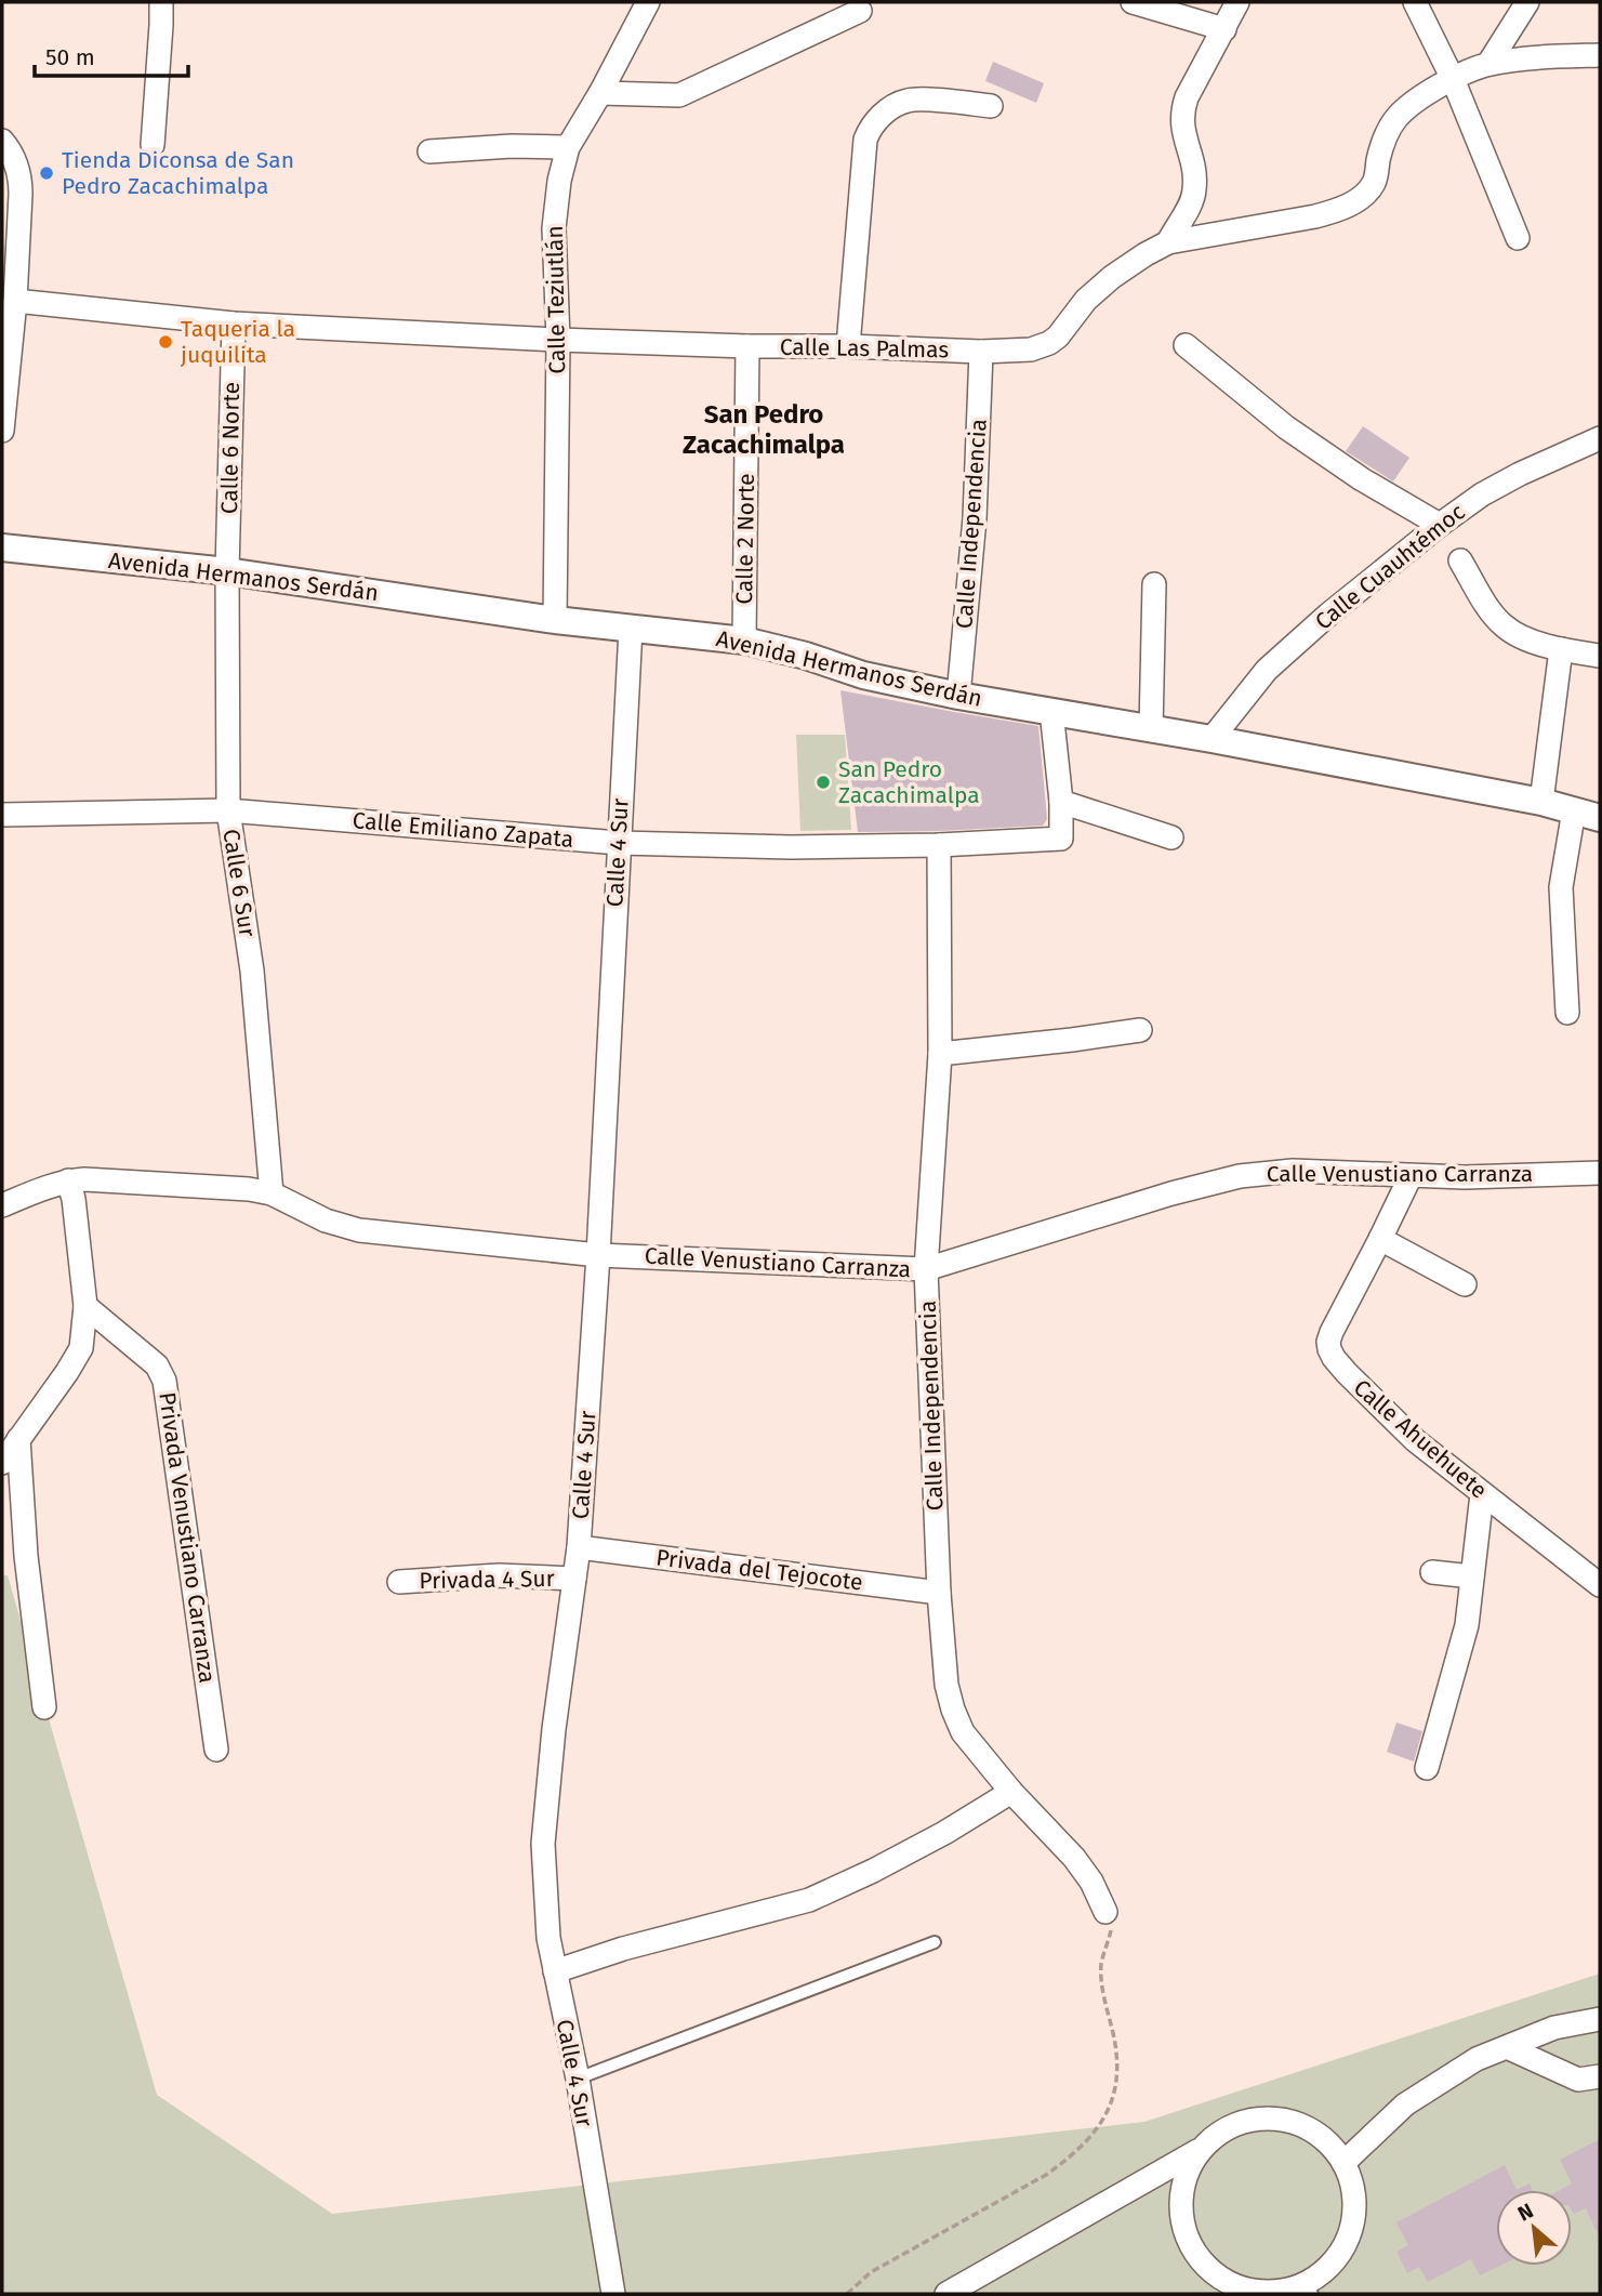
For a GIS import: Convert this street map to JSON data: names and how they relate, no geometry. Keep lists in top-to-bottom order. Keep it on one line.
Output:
{"streets":{"street":["Calle Teziutlán","Calle Las Palmas","Calle 6 Norte","Calle Independencia","Calle 2 Norte","Calle Cuauhtémoc","Avenida Hermanos Serdán","Calle Emiliano Zapata","Calle 4 Sur","Calle 6 Sur","Calle Venustiano Carranza","Calle Ahuehuete","Privada Venustiano Carranza","Privada del Tejocote","Privada 4 Sur"]},"crossings":[["Calle Teziutlán","Calle Las Palmas"],["Calle Teziutlán","Avenida Hermanos Serdán"],["Calle Las Palmas","Calle 6 Norte"],["Calle Las Palmas","Calle Independencia"],["Calle Las Palmas","Calle 2 Norte"],["Calle 6 Norte","Avenida Hermanos Serdán"],["Calle 6 Norte","Calle 6 Sur"],["Calle Independencia","Avenida Hermanos Serdán"],["Calle Independencia","Calle Emiliano Zapata"],["Calle Independencia","Calle Venustiano Carranza"],["Calle Independencia","Privada del Tejocote"],["Calle 2 Norte","Avenida Hermanos Serdán"],["Calle Cuauhtémoc","Avenida Hermanos Serdán"],["Avenida Hermanos Serdán","Calle 4 Sur"],["Avenida Hermanos Serdán","Calle 6 Sur"],["Calle Emiliano Zapata","Calle 4 Sur"],["Calle Emiliano Zapata","Calle 6 Sur"],["Calle 4 Sur","Calle Venustiano Carranza"],["Calle 4 Sur","Privada del Tejocote"],["Calle 4 Sur","Privada 4 Sur"],["Calle 6 Sur","Calle Venustiano Carranza"],["Calle Venustiano Carranza","Calle Ahuehuete"]],"districts":["San Pedro Zacachimalpa"],"places":["Tienda Diconsa de San Pedro Zacachimalpa","Taqueria la juquilita","San Pedro Zacachimalpa"],"scale_bar":"50 m","north":"top left"}
